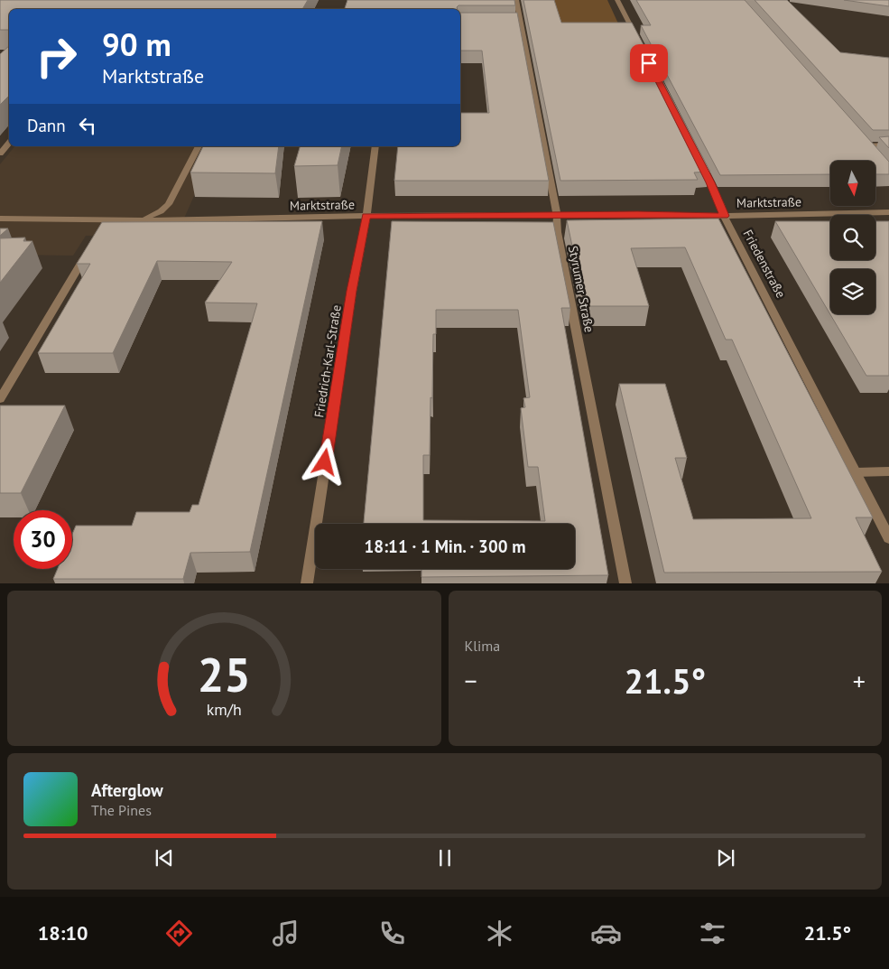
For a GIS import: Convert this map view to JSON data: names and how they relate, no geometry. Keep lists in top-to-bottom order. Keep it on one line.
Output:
{"streets":{"street":["Marktstraße","Friedenstraße","Styrumer Straße","Friedrich-Karl-Straße"]},"crossings":[["Marktstraße","Friedenstraße"],["Marktstraße","Styrumer Straße"],["Marktstraße","Friedrich-Karl-Straße"]],"north":"bottom","page":{"turn":["90 m","Marktstraße"],"then":"Dann","limit":"30","trip":"18:11 · 1 Min. · 300 m","tile":"Klima","heat":["−","21.5°","+"],"song":["Afterglow","The Pines"],"tabs":["18:10","21.5°"],"gauge":["25","km/h"]}}
